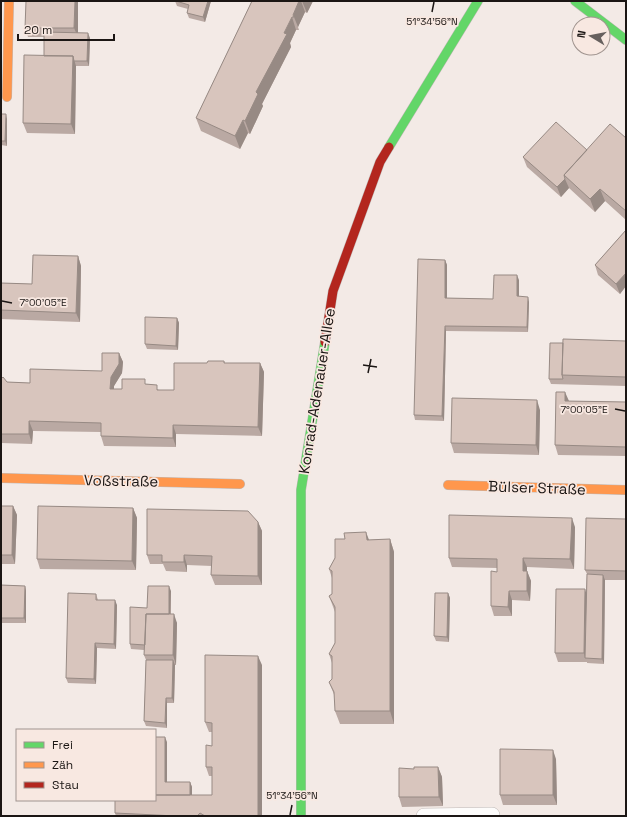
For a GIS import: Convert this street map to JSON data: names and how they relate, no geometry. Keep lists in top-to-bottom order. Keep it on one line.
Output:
{"streets":{"main road":["Konrad-Adenauer-Allee","Voßstraße","Bülser Straße"]},"legend":["Frei","Zäh","Stau"],"scale_bar":"20 m","north":"left","coordinates":["51°34'56\"N","7°00'05\"E"]}
